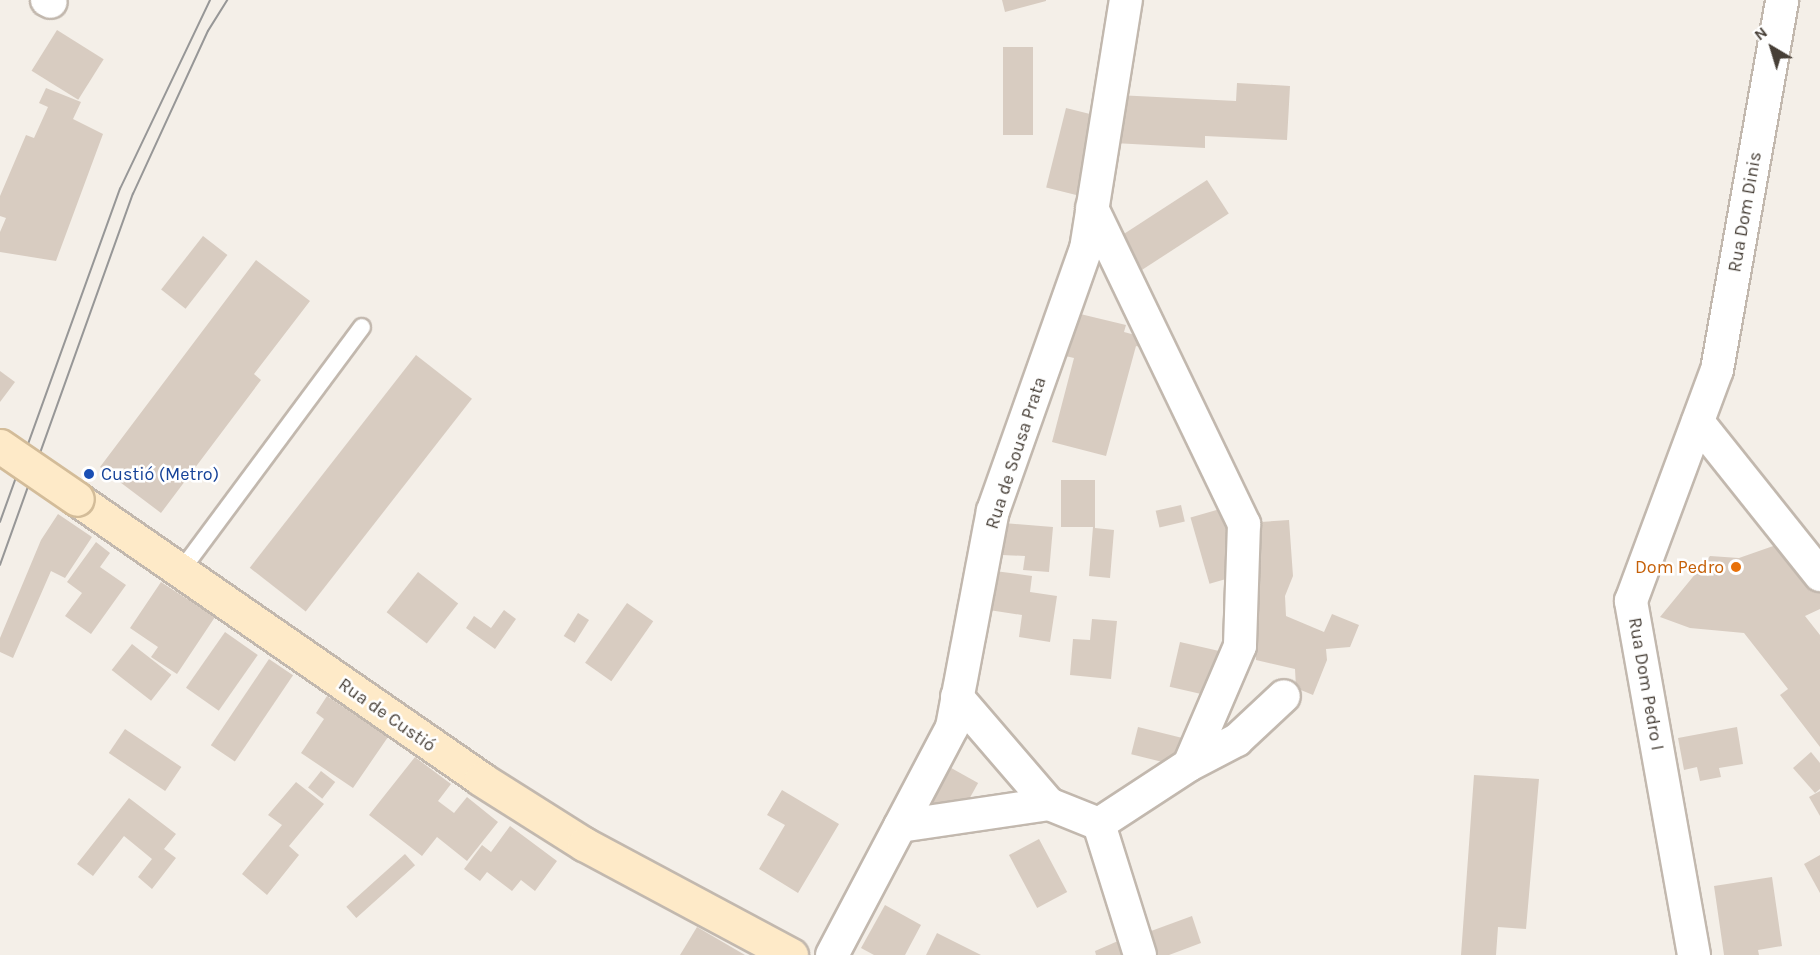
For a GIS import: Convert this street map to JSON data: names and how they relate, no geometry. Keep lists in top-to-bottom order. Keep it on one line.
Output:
{"streets":{"main road":["Rua de Custió"],"street":["Rua Dom Dinis","Rua de Sousa Prata","Rua Dom Pedro I"]},"crossings":[["Rua Dom Dinis","Rua Dom Pedro I"]],"places":["Custió (Metro)","Dom Pedro"],"north":"top left"}
